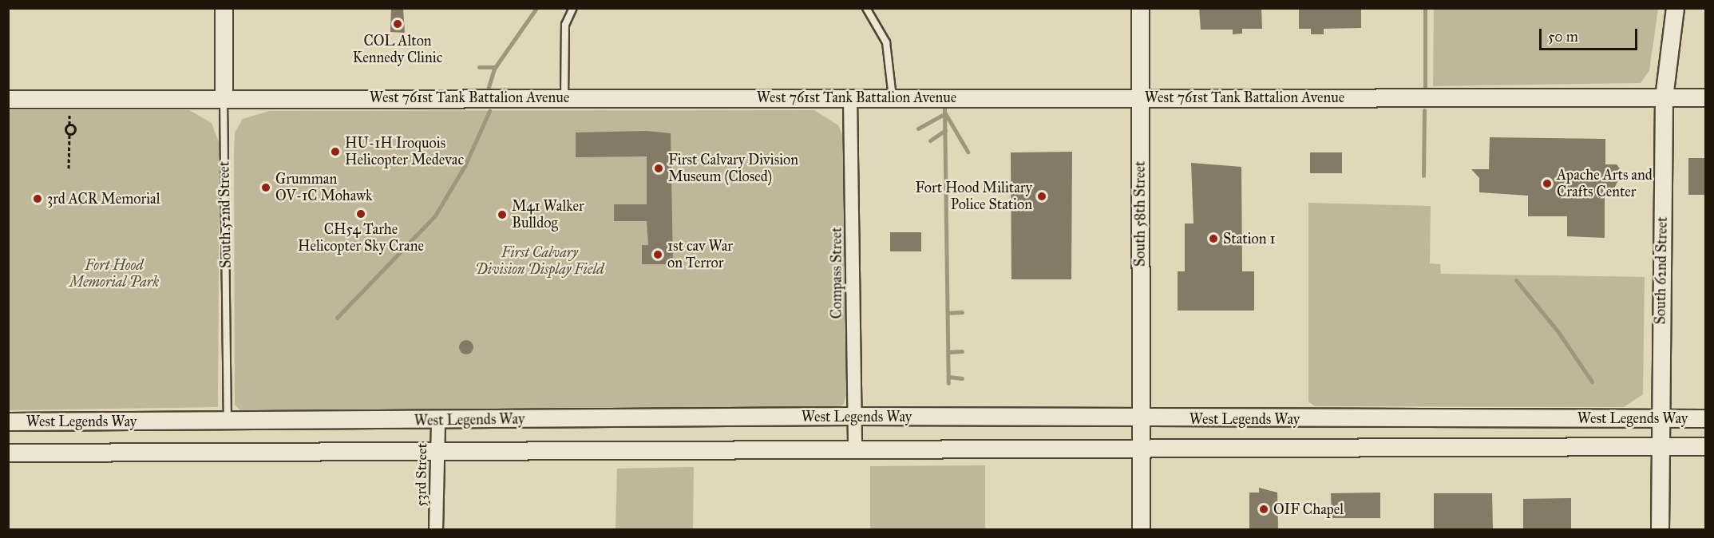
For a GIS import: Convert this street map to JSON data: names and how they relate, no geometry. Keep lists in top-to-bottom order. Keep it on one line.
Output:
{"streets":{"street":["West 761st Tank Battalion Avenue","South 58th Street","South 52nd Street","South 62nd Street","Compass Street","West Legends Way","53rd Street"]},"crossings":[["West 761st Tank Battalion Avenue","South 58th Street"],["West 761st Tank Battalion Avenue","South 52nd Street"],["West 761st Tank Battalion Avenue","South 62nd Street"],["West 761st Tank Battalion Avenue","Compass Street"],["South 58th Street","West Legends Way"],["South 52nd Street","West Legends Way"],["South 62nd Street","West Legends Way"],["Compass Street","West Legends Way"],["West Legends Way","53rd Street"]],"parks":["First Calvary Division Display Field","Fort Hood Memorial Park"],"places":["COL Alton Kennedy Clinic","HU-1H Iroquois Helicopter Medevac","First Calvary Division Museum (Closed)","Apache Arts and Crafts Center","Grumman OV-1C Mohawk","Fort Hood Military Police Station","3rd ACR Memorial","CH54 Tarhe Helicopter Sky Crane","M41 Walker Bulldog","Station 1","1st cav War on Terror","OIF Chapel"],"scale_bar":"50 m"}
